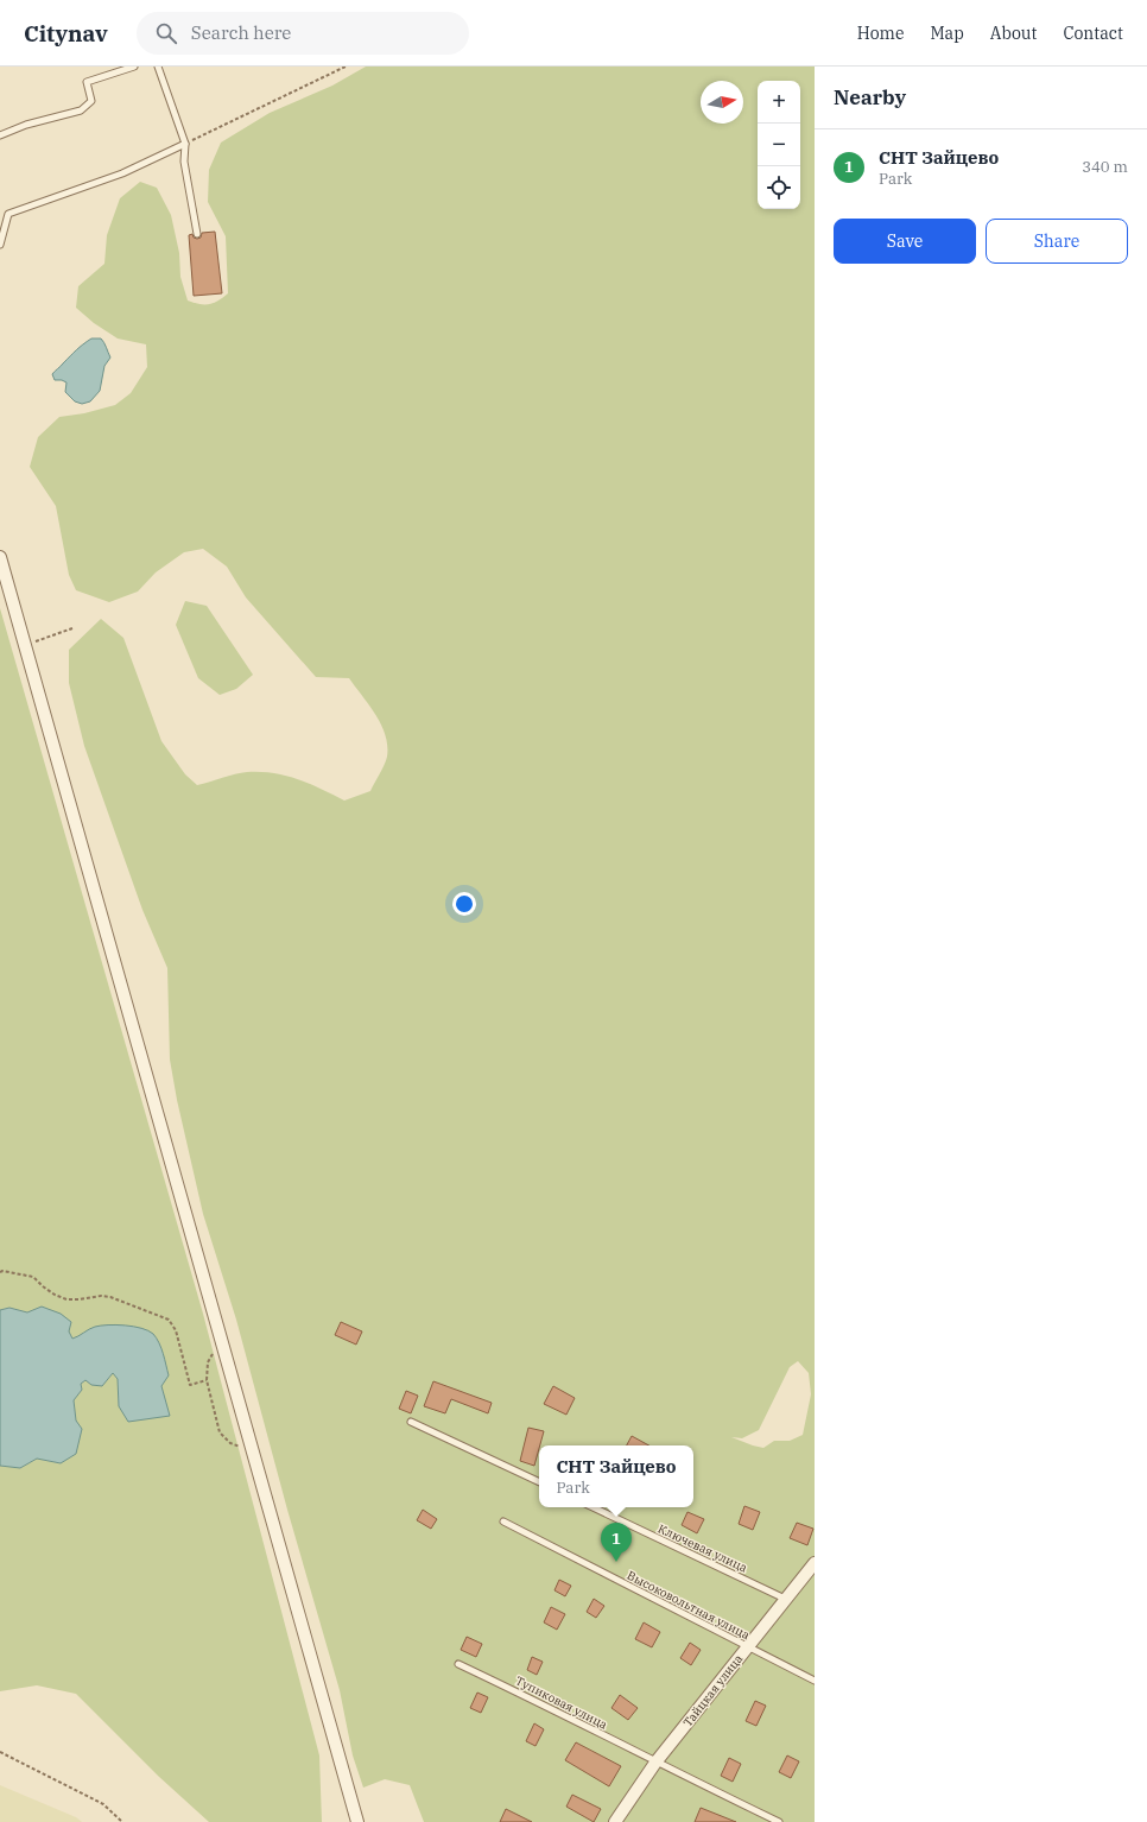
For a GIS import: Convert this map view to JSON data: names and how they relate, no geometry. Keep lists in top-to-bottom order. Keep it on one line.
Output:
{"streets":{"street":["Тайцкая улица"],"lane":["Ключевая улица","Высоковольтная улица","Тупиковая улица"]},"crossings":[["Ключевая улица","Тайцкая улица"],["Высоковольтная улица","Тайцкая улица"],["Тайцкая улица","Тупиковая улица"]],"north":"right","page":{"header":"Citynav","search":"Search here","nav":["Home","Map","About","Contact"],"heading":"Nearby","map_buttons":["+","−"],"list":[{"mark":"1","name":"СНТ Зайцево","note":"Park","value":"340 m"}],"buttons":["Save","Share"],"popup":["СНТ Зайцево","Park"],"pins":"1"}}
